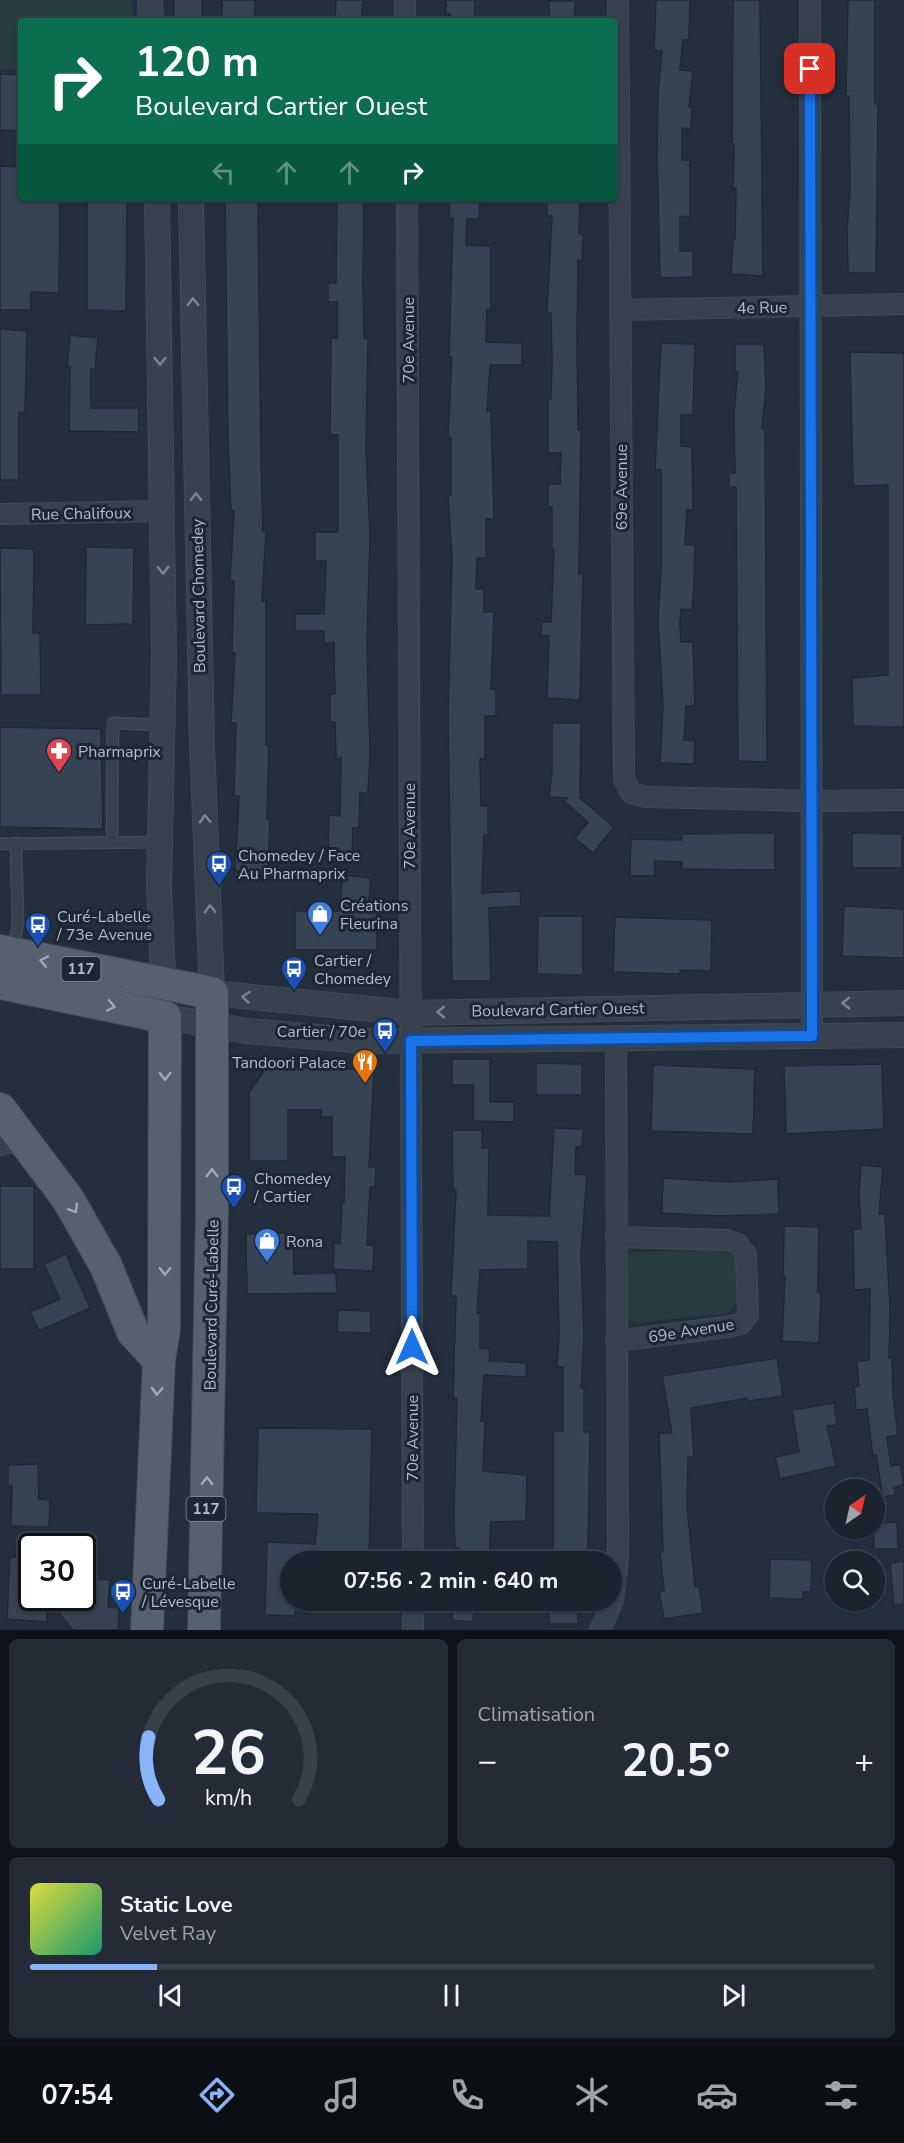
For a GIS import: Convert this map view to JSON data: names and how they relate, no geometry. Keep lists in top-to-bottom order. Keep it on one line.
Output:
{"streets":{"main road":["117","Boulevard Curé-Labelle"],"street":["4e Rue","70e Avenue","69e Avenue","Rue Chalifoux","Boulevard Chomedey","Boulevard Cartier Ouest"]},"crossings":[["4e Rue","69e Avenue"],["70e Avenue","Boulevard Cartier Ouest"],["Boulevard Chomedey","117"],["Boulevard Chomedey","Boulevard Cartier Ouest"],["Boulevard Chomedey","Boulevard Curé-Labelle"],["117","Boulevard Cartier Ouest"],["117","Boulevard Curé-Labelle"],["Boulevard Cartier Ouest","Boulevard Curé-Labelle"]],"places":{"pharmacy":["Pharmaprix"],"bus stop":["Chomedey / Face Au Pharmaprix","Curé-Labelle / 73e Avenue","Cartier / Chomedey","Cartier / 70e","Chomedey / Cartier","Curé-Labelle / Lévesque"],"shop":["Créations Fleurina","Rona"],"restaurant":["Tandoori Palace"]},"north":"top right","page":{"turn":["120 m","Boulevard Cartier Ouest"],"limit":"30","trip":"07:56 · 2 min · 640 m","tile":"Climatisation","heat":["−","20.5°","+"],"song":["Static Love","Velvet Ray"],"tabs":"07:54","gauge":["26","km/h"]}}
